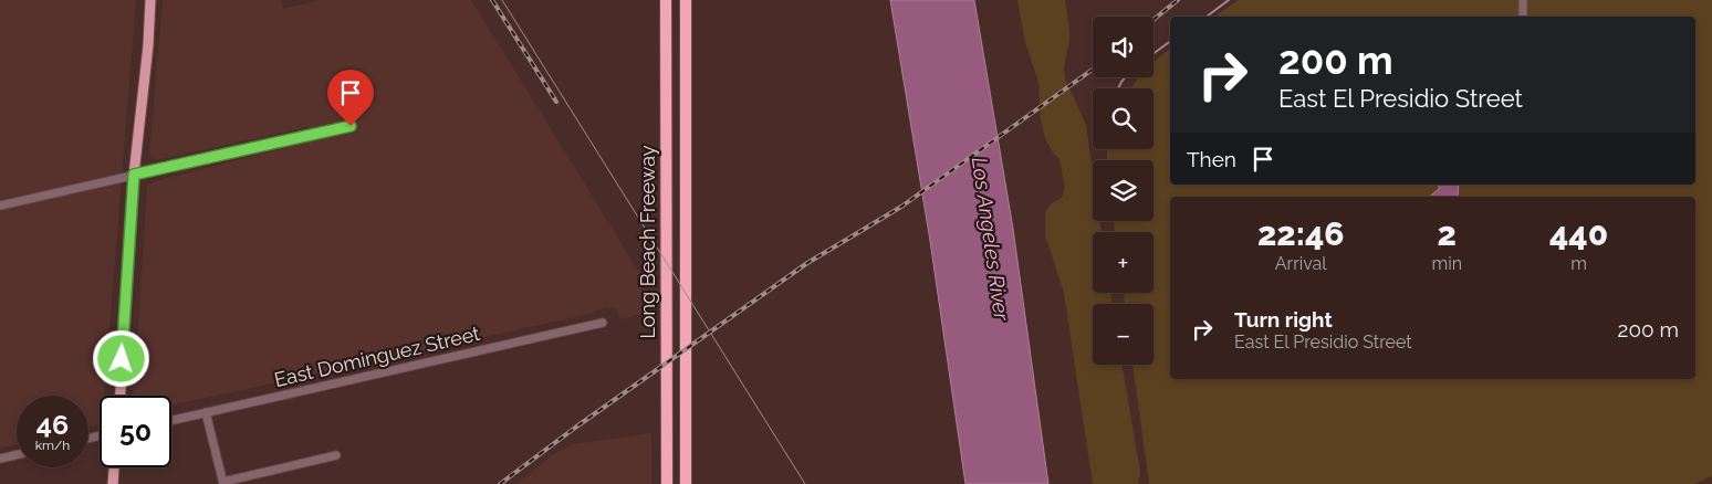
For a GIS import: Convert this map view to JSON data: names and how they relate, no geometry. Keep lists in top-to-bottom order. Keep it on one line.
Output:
{"streets":{"highway":["Long Beach Freeway"],"street":["East Dominguez Street"]},"water":["Los Angeles River"],"page":{"map_buttons":["+","−"],"turn":["200 m","East El Presidio Street"],"then":"Then","eta":["22:46","Arrival","2","min","440","m"],"list":[{"name":"Turn right","note":"East El Presidio Street","value":"200 m"}],"speed":"46 km/h","limit":"50"}}
